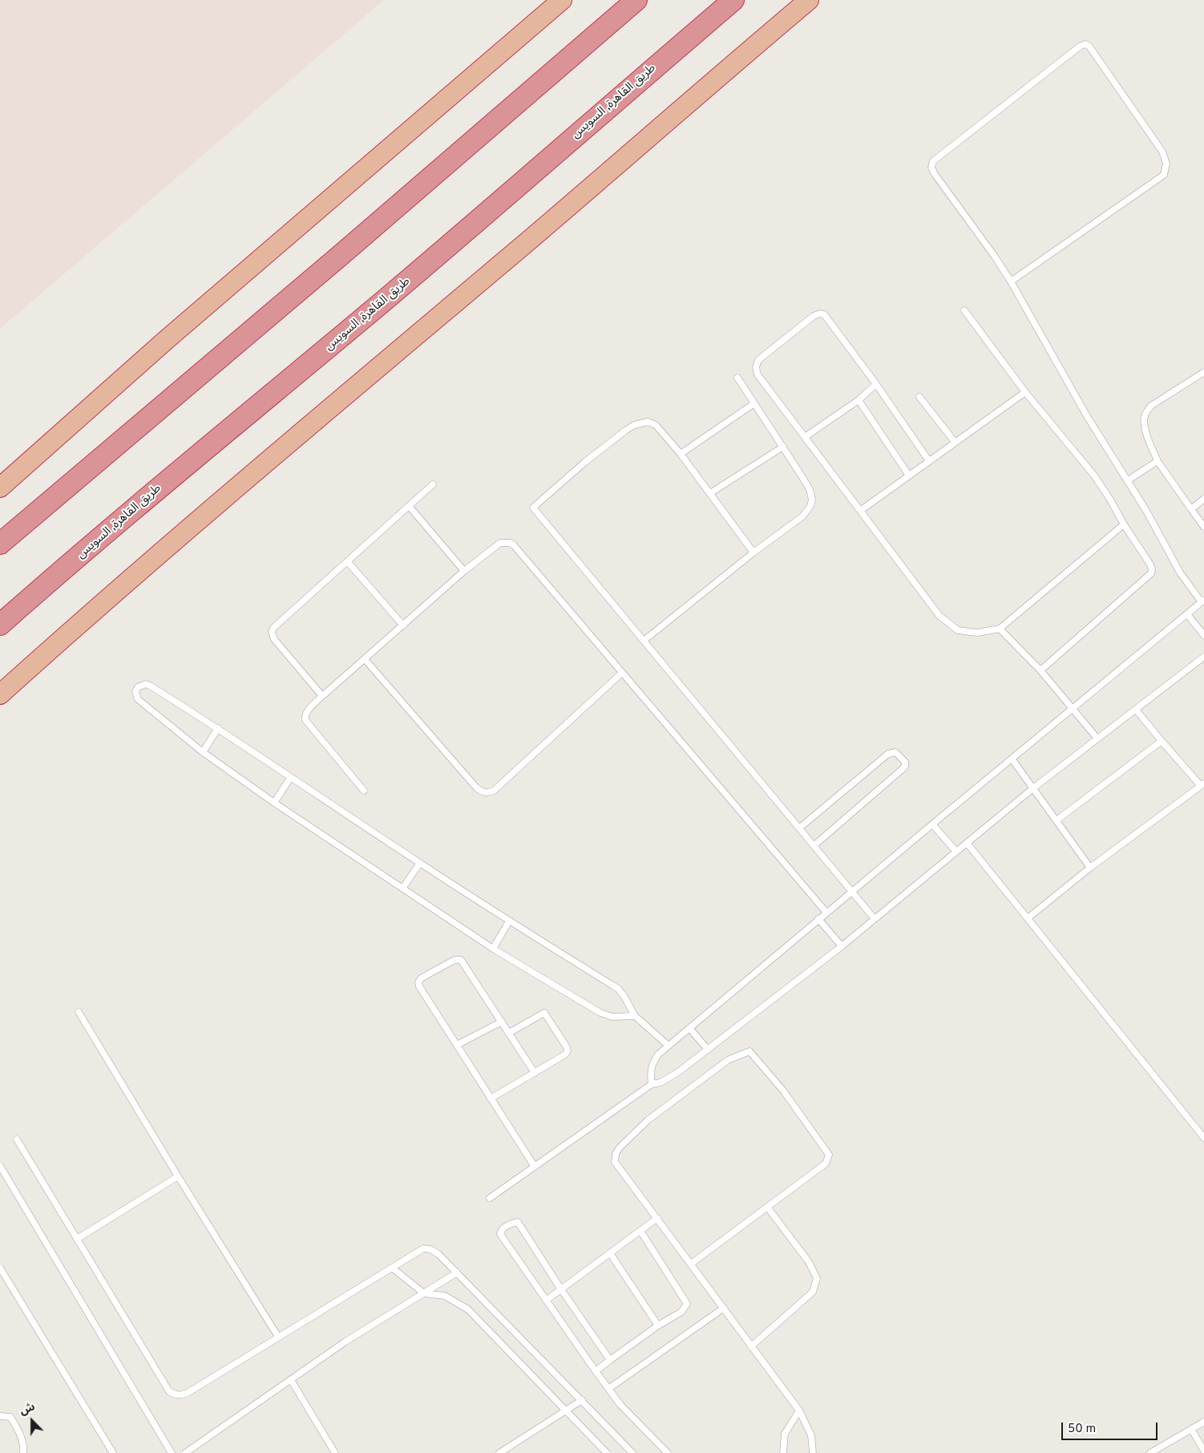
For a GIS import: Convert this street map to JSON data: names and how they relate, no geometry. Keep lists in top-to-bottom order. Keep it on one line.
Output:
{"streets":{"highway":["طريق القاهرة, السويس"]},"scale_bar":"50 m","north":"top"}
